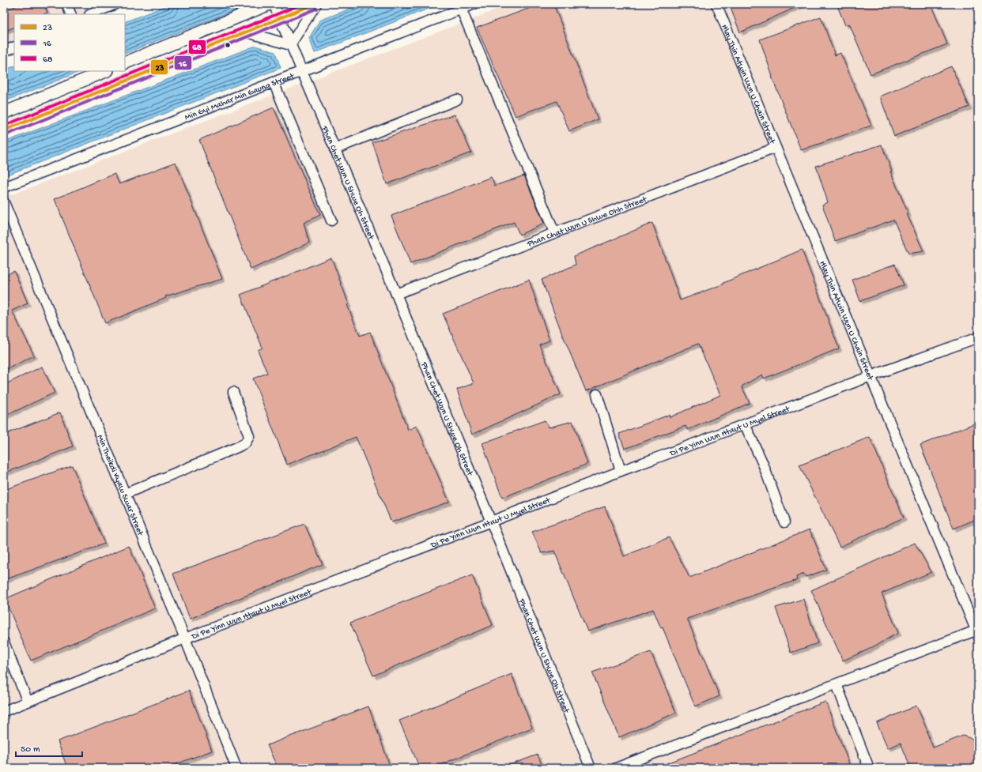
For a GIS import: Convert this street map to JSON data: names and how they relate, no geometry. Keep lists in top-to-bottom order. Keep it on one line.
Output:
{"streets":{"street":["Hlay Thin Atwin Wun U Chain Street","Min Gyi Mahar Min Gaung Street","Phan Chet Wun U Shwe Oh Street","Phan Chat Wun U Shwe Ohh Street","Di Pe Yinn Wun Htaut U Myel Street","Min Theikdi Kyaw Swar Street"]},"crossings":[["Hlay Thin Atwin Wun U Chain Street","Phan Chat Wun U Shwe Ohh Street"],["Hlay Thin Atwin Wun U Chain Street","Di Pe Yinn Wun Htaut U Myel Street"],["Min Gyi Mahar Min Gaung Street","Phan Chet Wun U Shwe Oh Street"],["Phan Chet Wun U Shwe Oh Street","Phan Chat Wun U Shwe Ohh Street"],["Phan Chet Wun U Shwe Oh Street","Di Pe Yinn Wun Htaut U Myel Street"],["Di Pe Yinn Wun Htaut U Myel Street","Min Theikdi Kyaw Swar Street"]],"lines":["transit line 23","transit line 68","transit line 16"],"legend":["23","16","68"],"scale_bar":"50 m"}
